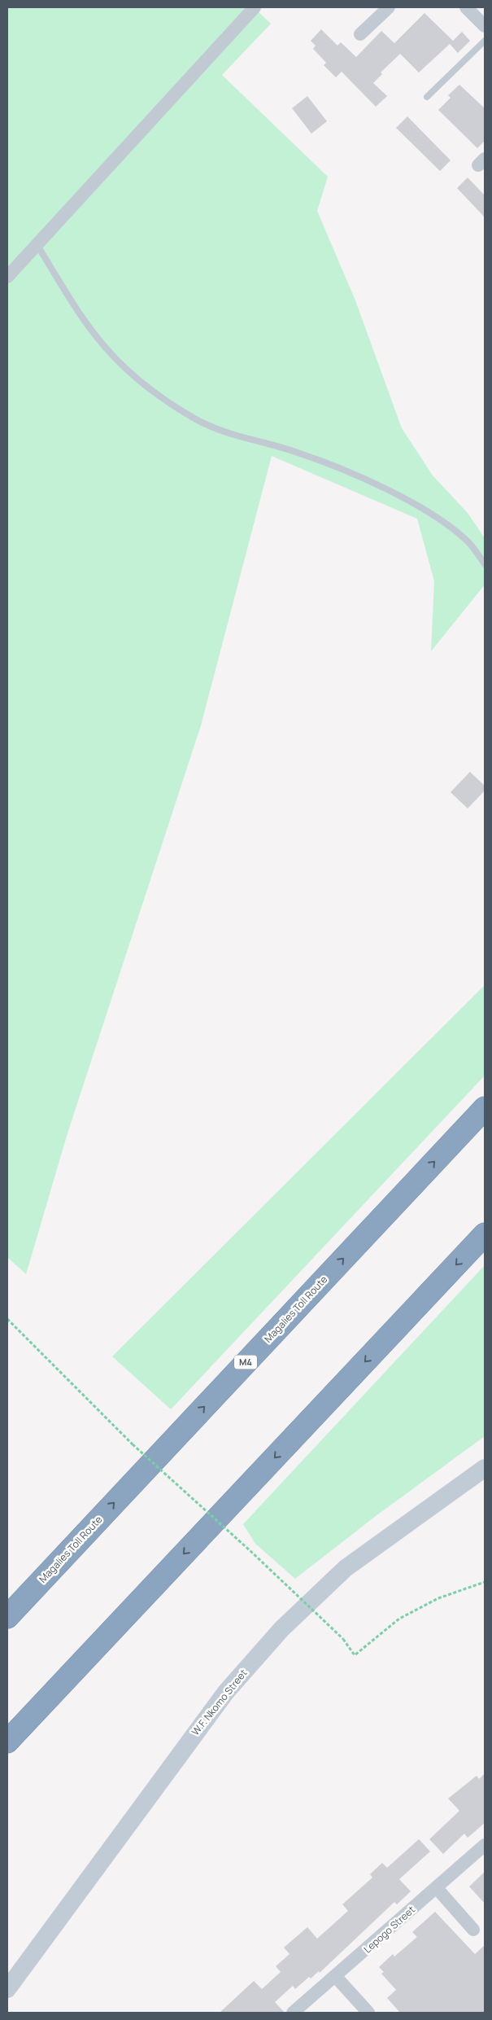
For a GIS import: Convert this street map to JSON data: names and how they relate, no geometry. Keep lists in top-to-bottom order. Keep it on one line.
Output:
{"streets":{"highway":["Magalies Toll Route","M4"],"main road":["W.F. Nkomo Street"],"street":["Lepogo Street"]}}
